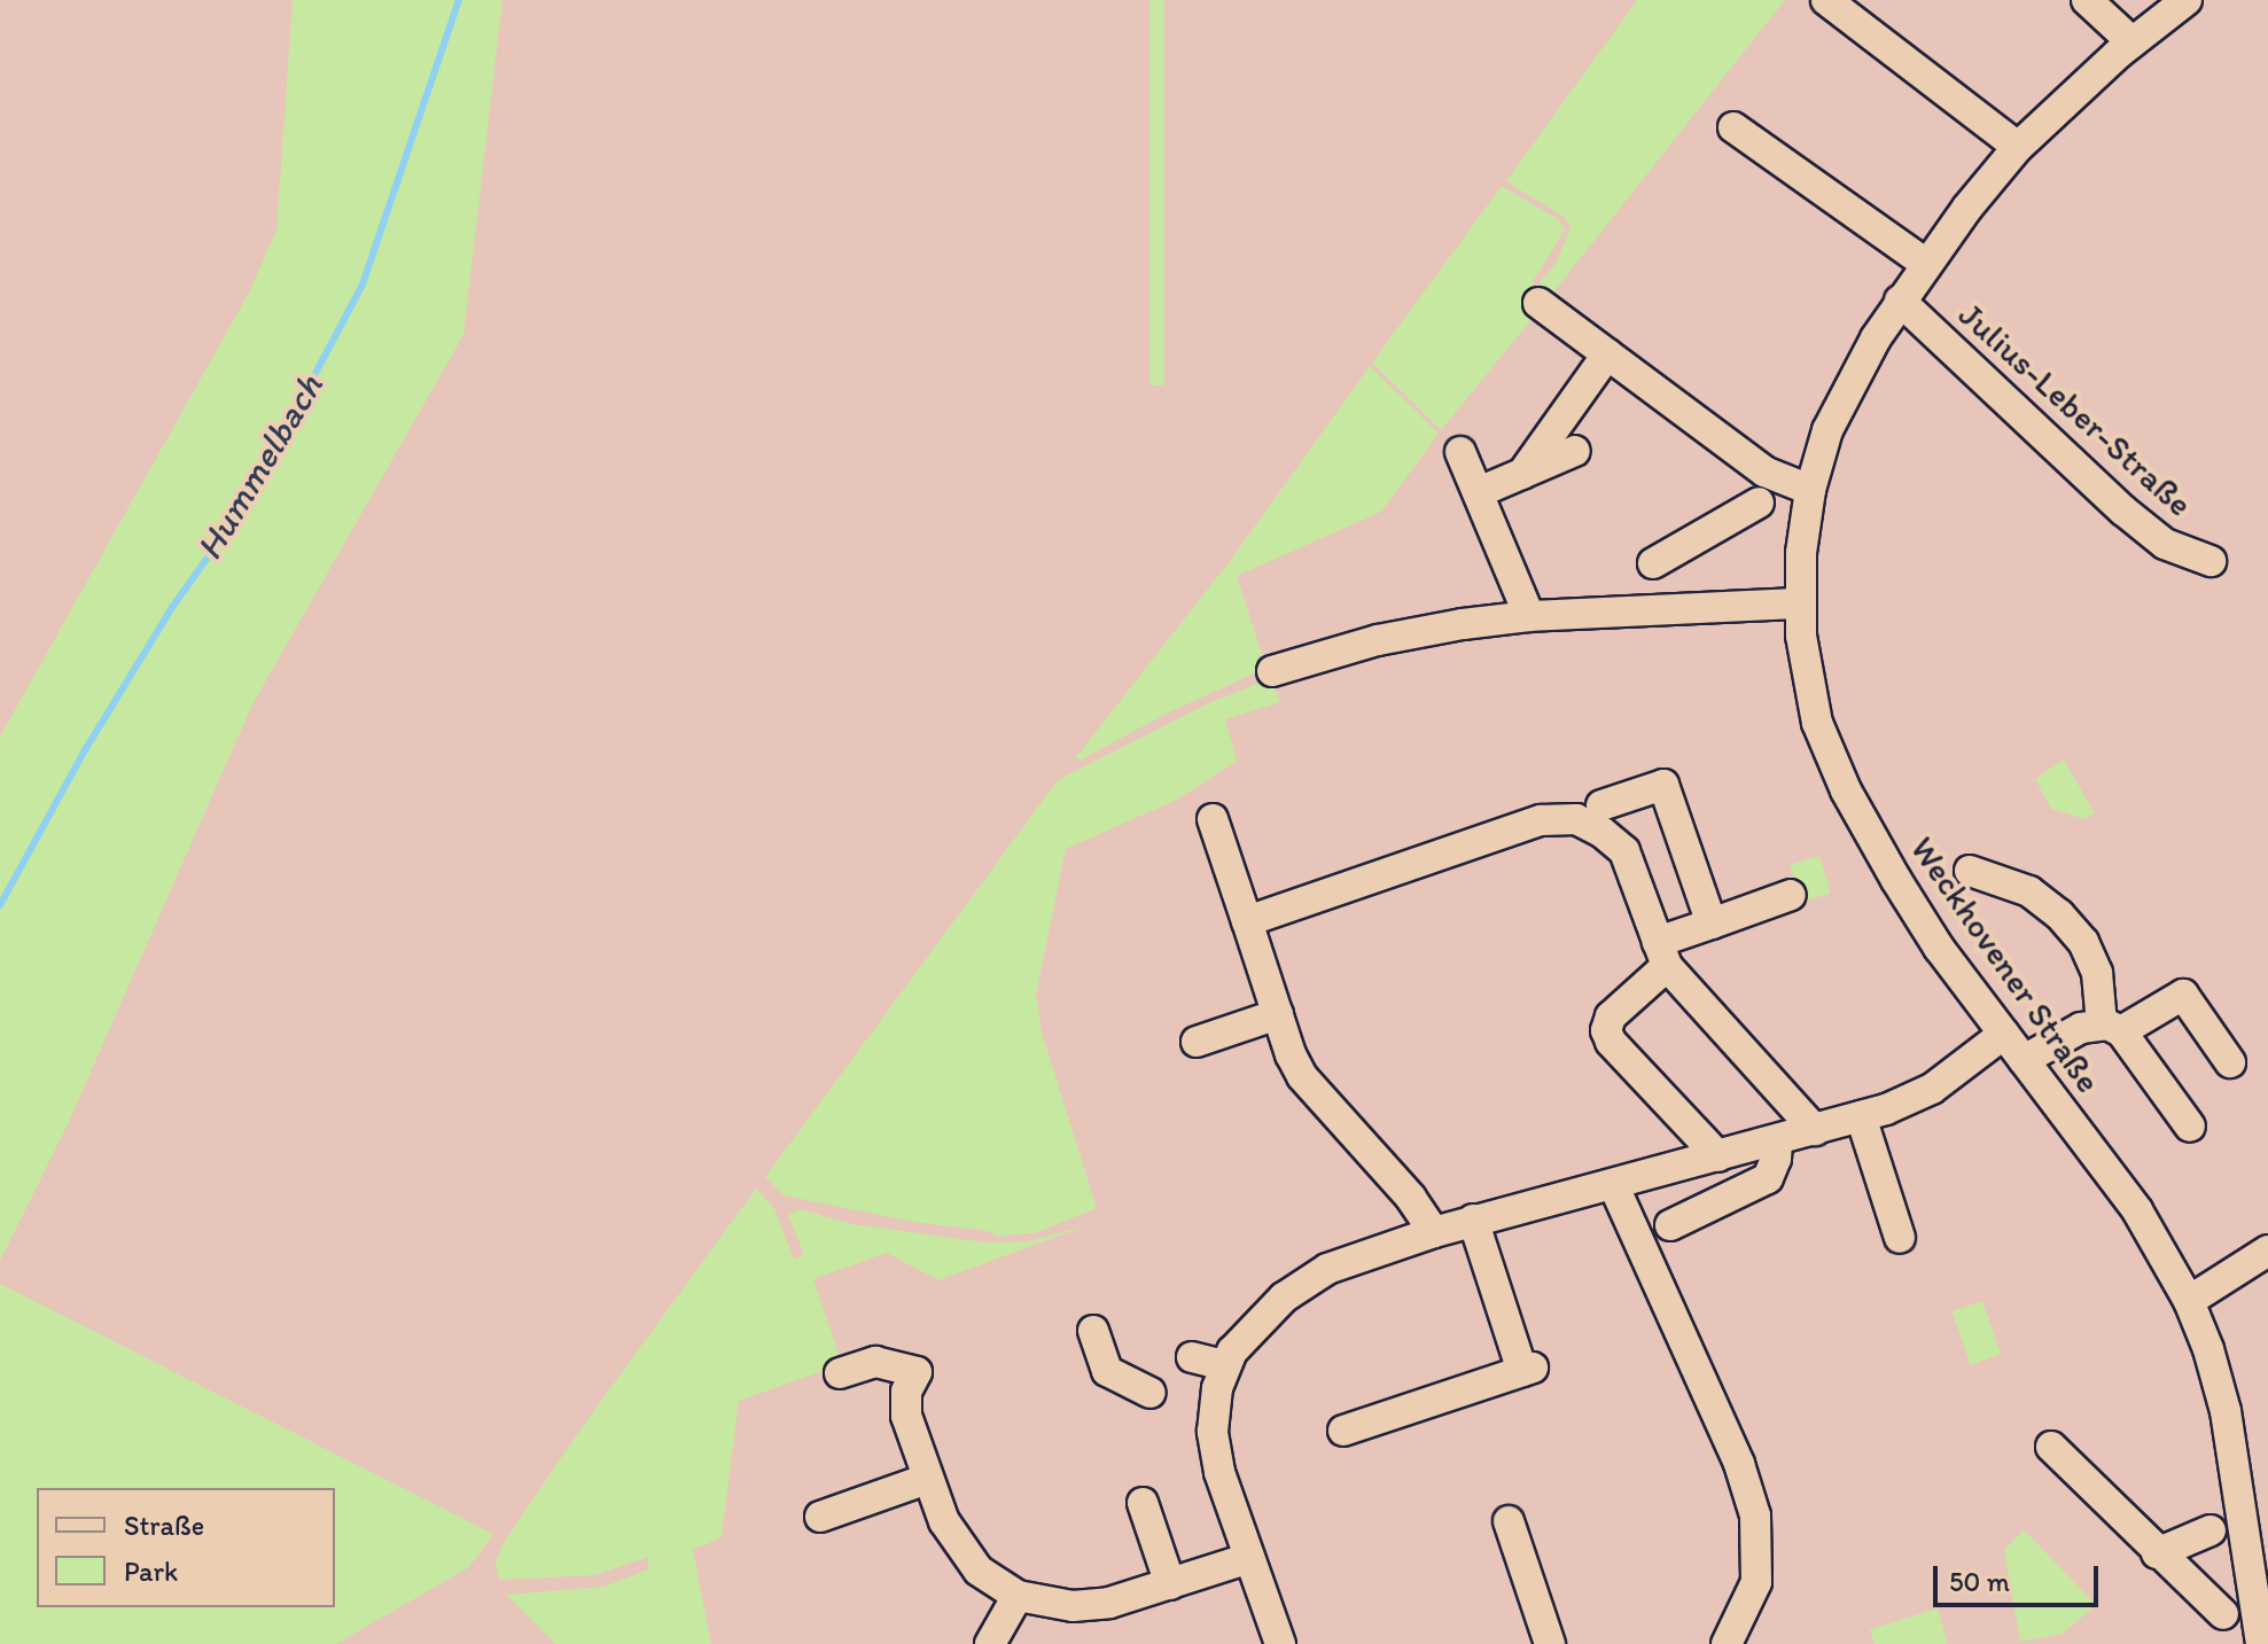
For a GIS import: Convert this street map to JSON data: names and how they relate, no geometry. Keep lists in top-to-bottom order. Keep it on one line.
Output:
{"streets":{"street":["Julius-Leber-Straße","Weckhovener Straße"]},"crossings":[["Julius-Leber-Straße","Weckhovener Straße"]],"water":["Hummelbach"],"legend":["Straße","Park"],"scale_bar":"50 m"}
